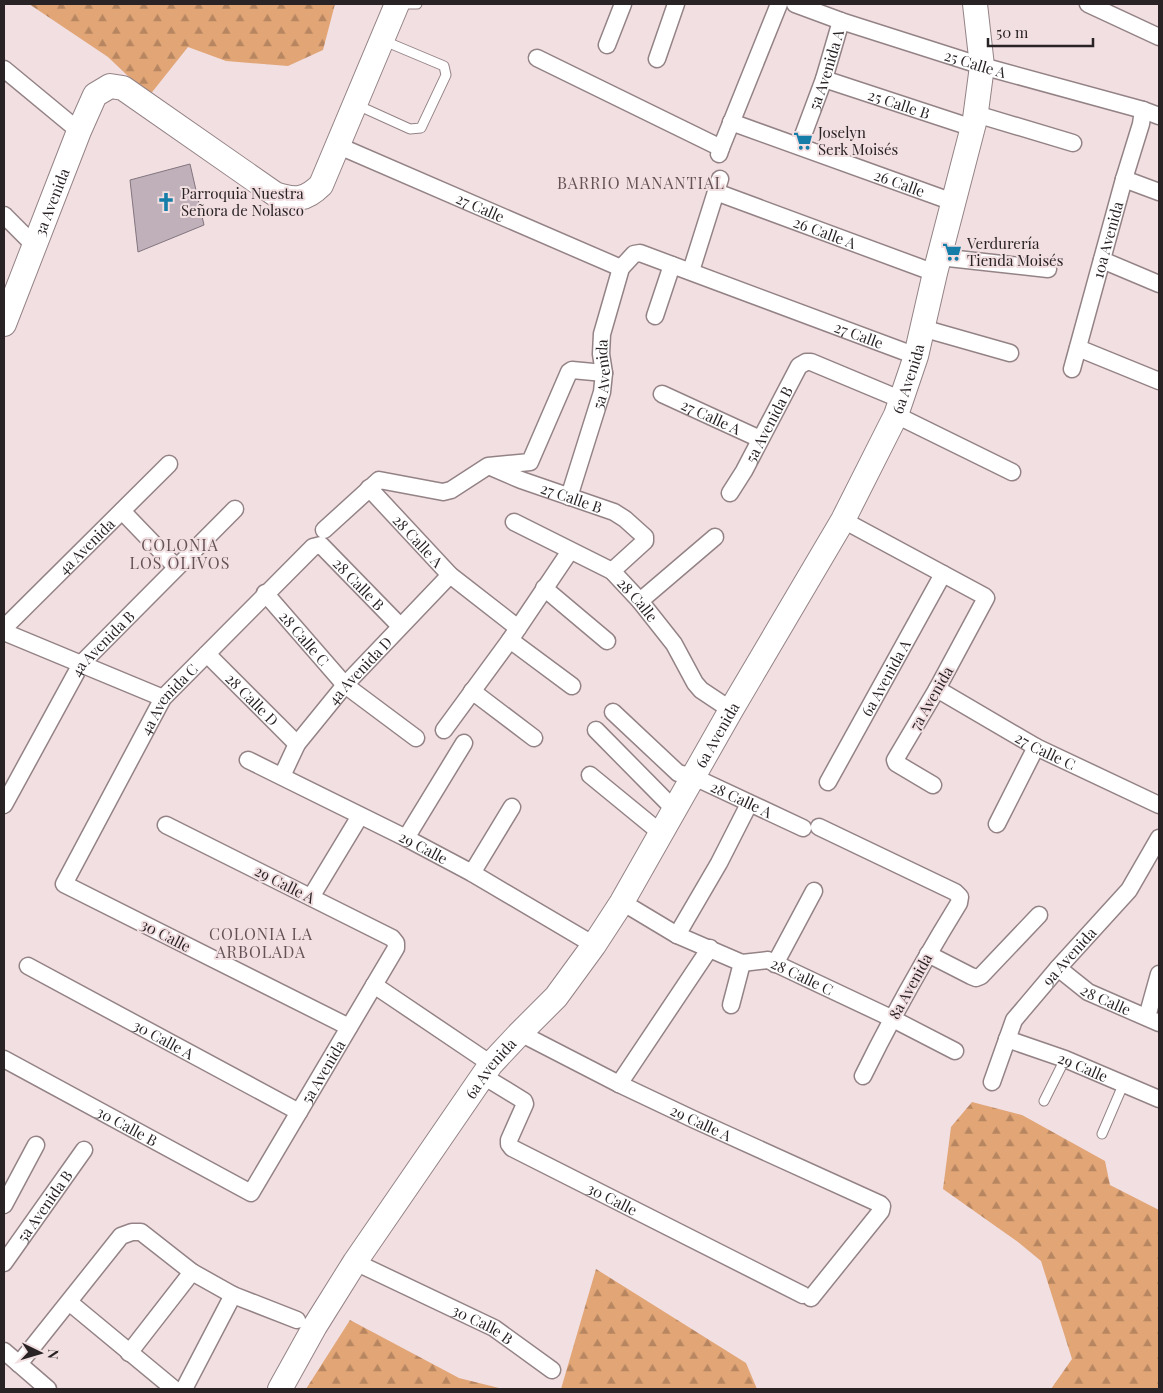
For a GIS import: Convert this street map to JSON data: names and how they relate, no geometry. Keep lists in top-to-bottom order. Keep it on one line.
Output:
{"streets":{"street":["25 Calle A","5a Avenida A","25 Calle B","26 Calle","3a Avenida","27 Calle","26 Calle A","10a Avenida","5a Avenida","6a Avenida","27 Calle A","5a Avenida B","27 Calle B","28 Calle A","4a Avenida","28 Calle B","28 Calle","28 Calle C","4a Avenida B","4a Avenida D","6a Avenida A","7a Avenida","28 Calle D","4a Avenida C","27 Calle C","29 Calle","29 Calle A","30 Calle","9a Avenida","8a Avenida","30 Calle A","30 Calle B"]},"crossings":[["25 Calle A","5a Avenida A"],["25 Calle A","10a Avenida"],["25 Calle A","6a Avenida"],["5a Avenida A","25 Calle B"],["5a Avenida A","26 Calle"],["25 Calle B","6a Avenida"],["26 Calle","6a Avenida"],["3a Avenida","27 Calle"],["27 Calle","26 Calle A"],["27 Calle","5a Avenida"],["27 Calle","6a Avenida"],["26 Calle A","6a Avenida"],["5a Avenida","27 Calle B"],["5a Avenida","29 Calle A"],["5a Avenida","30 Calle"],["5a Avenida","30 Calle A"],["5a Avenida","30 Calle B"],["6a Avenida","5a Avenida B"],["6a Avenida","28 Calle A"],["6a Avenida","28 Calle"],["6a Avenida","29 Calle"],["6a Avenida","29 Calle A"],["6a Avenida","30 Calle"],["6a Avenida","30 Calle B"],["27 Calle A","5a Avenida B"],["27 Calle B","28 Calle"],["28 Calle A","4a Avenida D"],["28 Calle A","8a Avenida"],["28 Calle B","4a Avenida D"],["28 Calle B","4a Avenida C"],["28 Calle","9a Avenida"],["28 Calle C","4a Avenida D"],["28 Calle C","4a Avenida C"],["28 Calle C","8a Avenida"],["4a Avenida D","28 Calle D"],["4a Avenida D","29 Calle"],["6a Avenida A","7a Avenida"],["7a Avenida","27 Calle C"],["28 Calle D","4a Avenida C"],["4a Avenida C","30 Calle"],["29 Calle","9a Avenida"],["29 Calle A","30 Calle"]],"districts":["BARRIO MANANTIAL","COLONIA LOS OLIVOS","COLONIA LA ARBOLADA"],"places":{"supermarket":["Joselyn Serk Moisés","Verdurería Tienda Moisés"],"church":["Parroquia Nuestra Señora de Nolasco"]},"scale_bar":"50 m","north":"right"}
